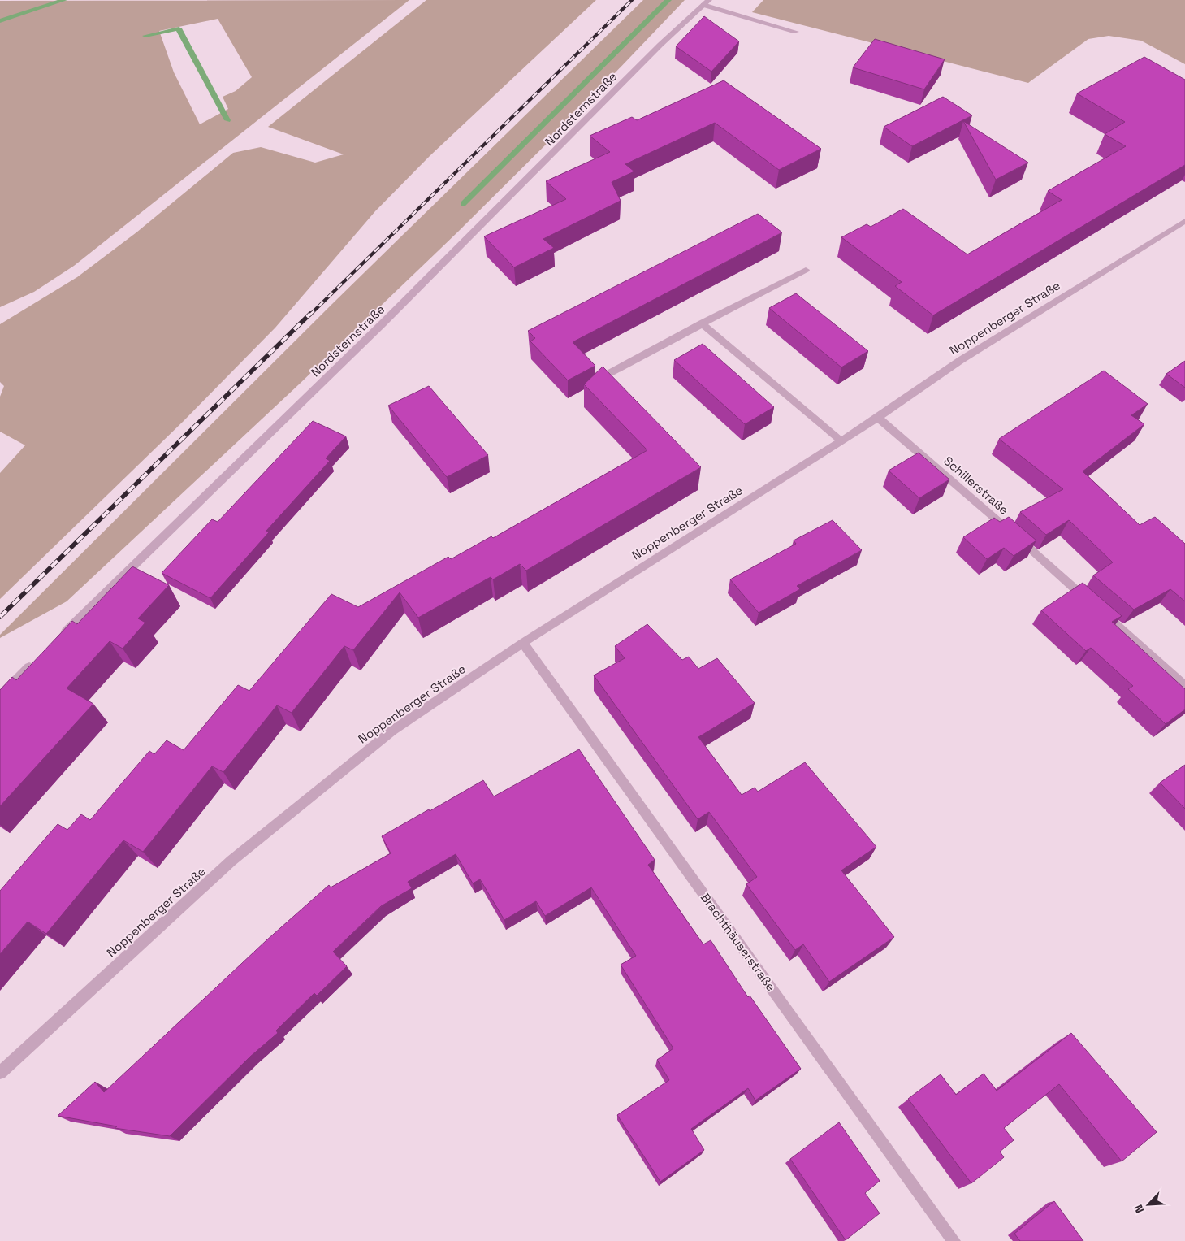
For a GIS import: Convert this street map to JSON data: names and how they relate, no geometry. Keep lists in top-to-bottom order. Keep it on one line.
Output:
{"streets":{"street":["Nordsternstraße","Noppenberger Straße","Schillerstraße","Brachthäuserstraße"]},"crossings":[["Noppenberger Straße","Schillerstraße"],["Noppenberger Straße","Brachthäuserstraße"]],"north":"bottom left"}
